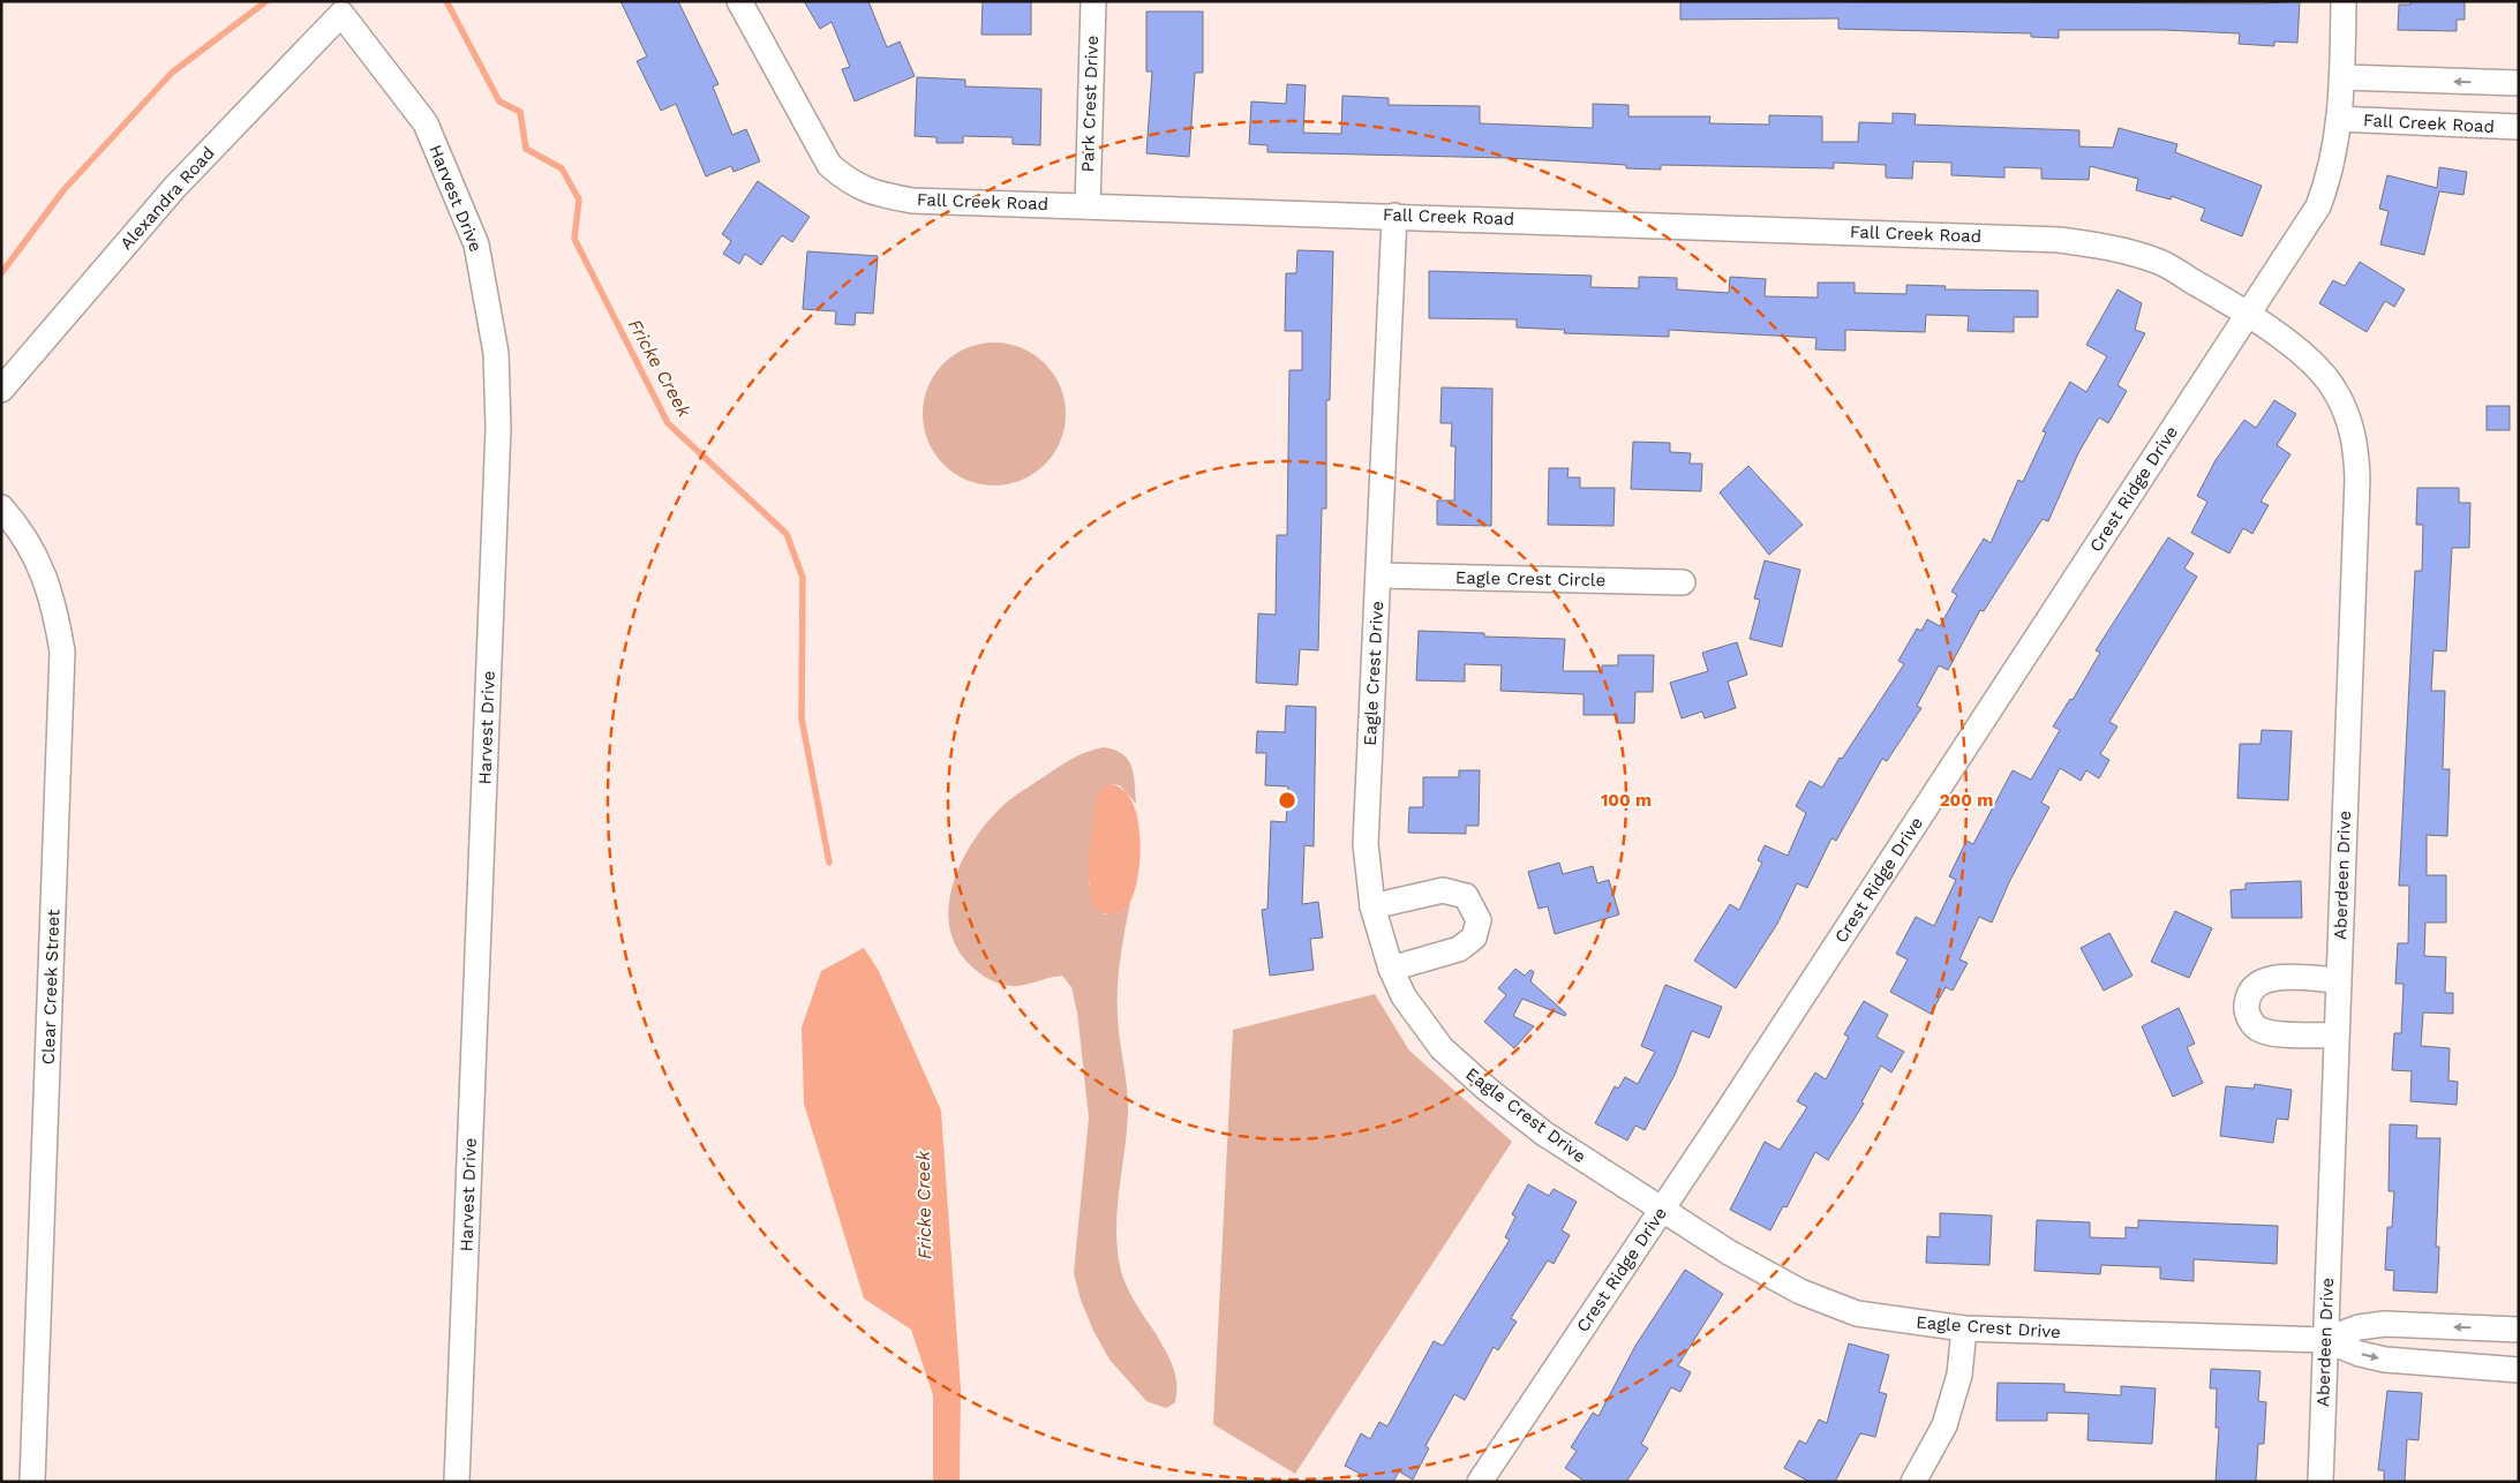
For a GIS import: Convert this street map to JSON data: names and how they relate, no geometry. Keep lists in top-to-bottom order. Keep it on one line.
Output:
{"streets":{"street":["Park Crest Drive","Fall Creek Road","Alexandra Road","Harvest Drive","Crest Ridge Drive","Eagle Crest Circle","Eagle Crest Drive","Aberdeen Drive","Clear Creek Street"]},"crossings":[["Park Crest Drive","Fall Creek Road"],["Fall Creek Road","Crest Ridge Drive"],["Fall Creek Road","Eagle Crest Drive"],["Fall Creek Road","Aberdeen Drive"],["Alexandra Road","Harvest Drive"],["Crest Ridge Drive","Eagle Crest Drive"],["Crest Ridge Drive","Aberdeen Drive"],["Eagle Crest Circle","Eagle Crest Drive"],["Eagle Crest Drive","Aberdeen Drive"]],"water":["Fricke Creek"],"rings":["100 m","200 m"]}
